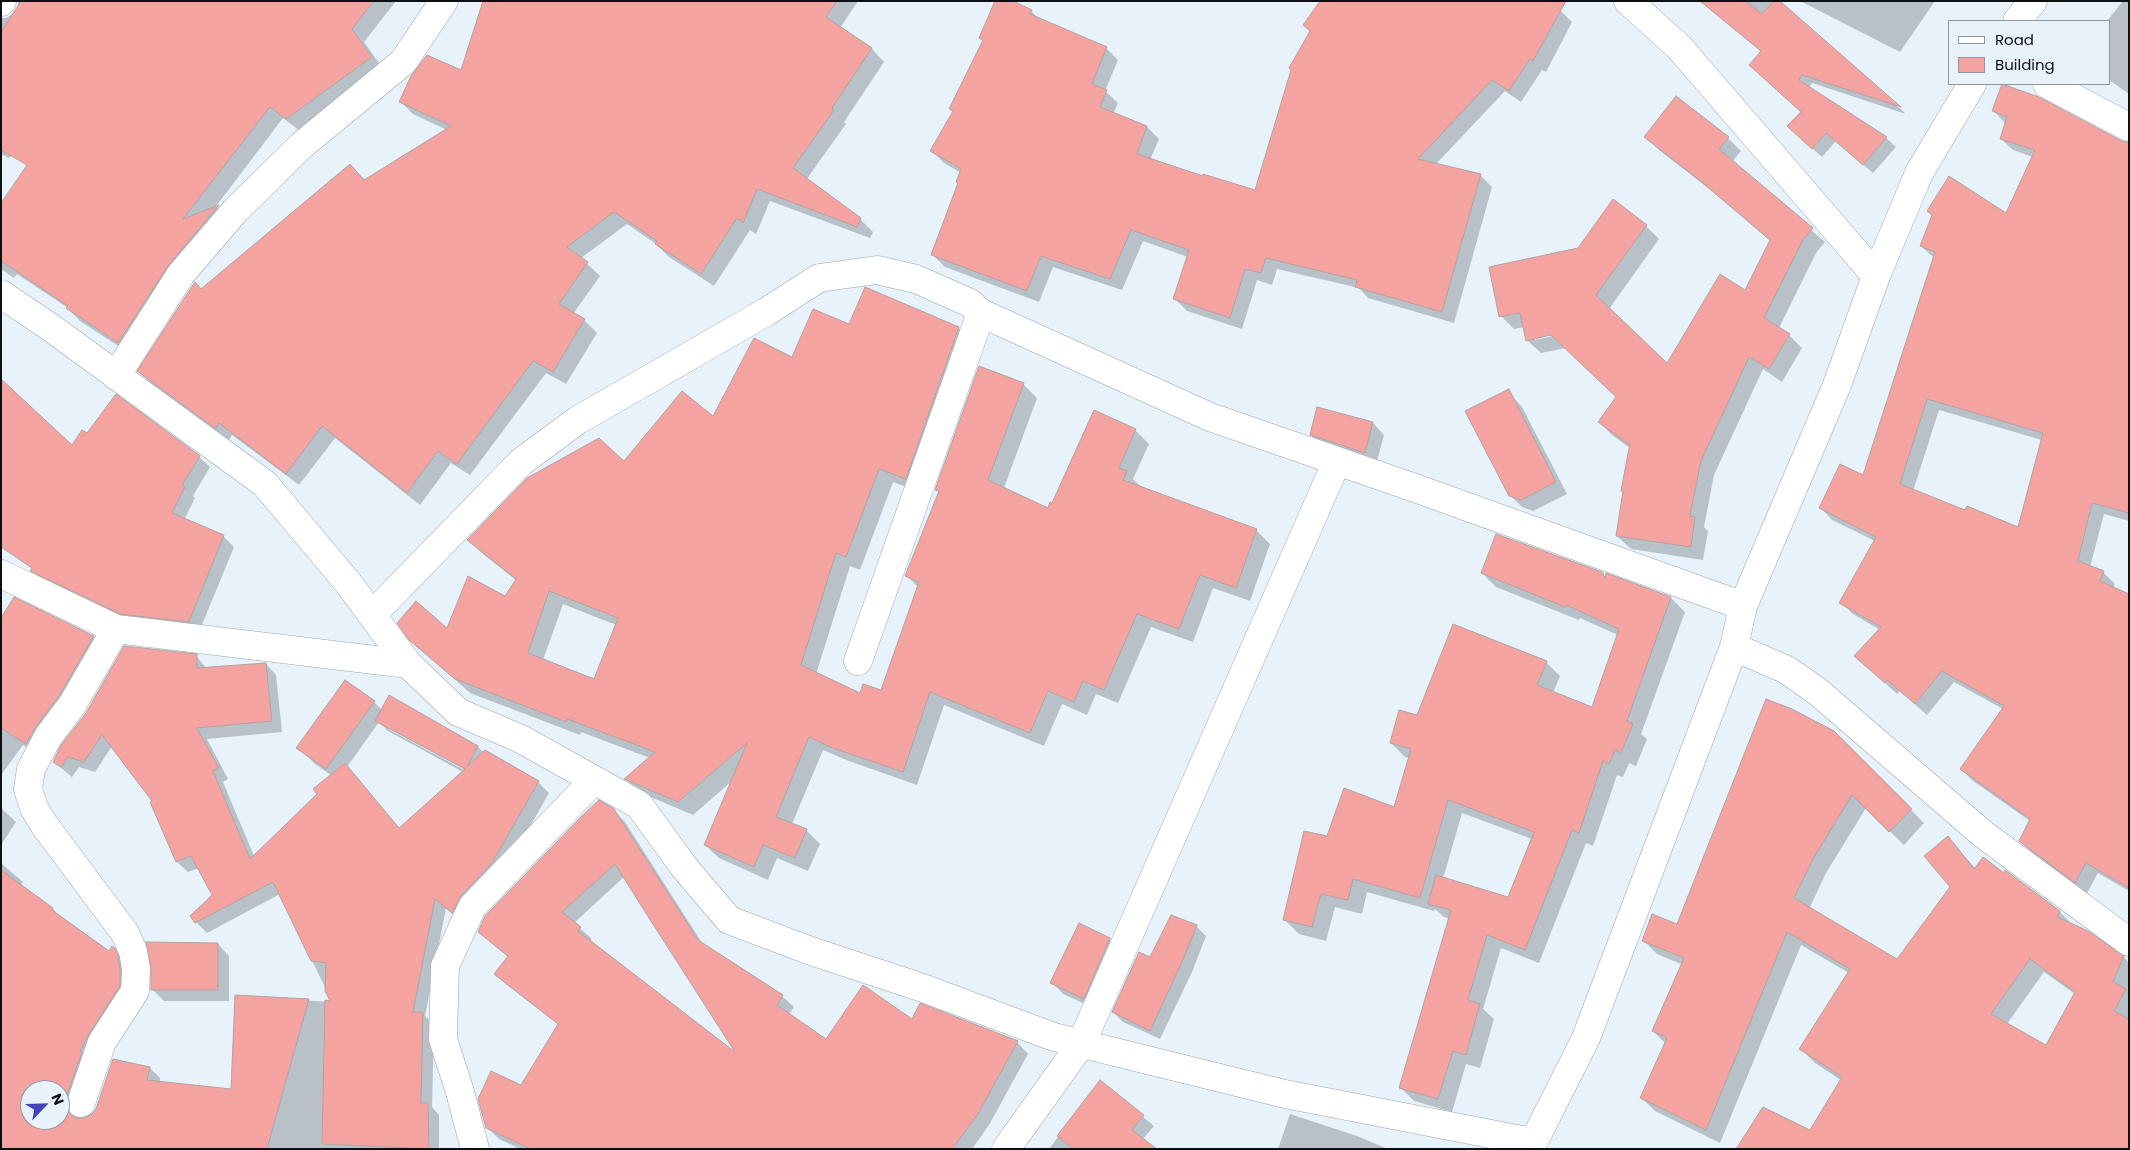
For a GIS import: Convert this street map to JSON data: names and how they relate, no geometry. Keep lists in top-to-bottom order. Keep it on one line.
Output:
{"legend":["Road","Building"],"north":"top right"}
